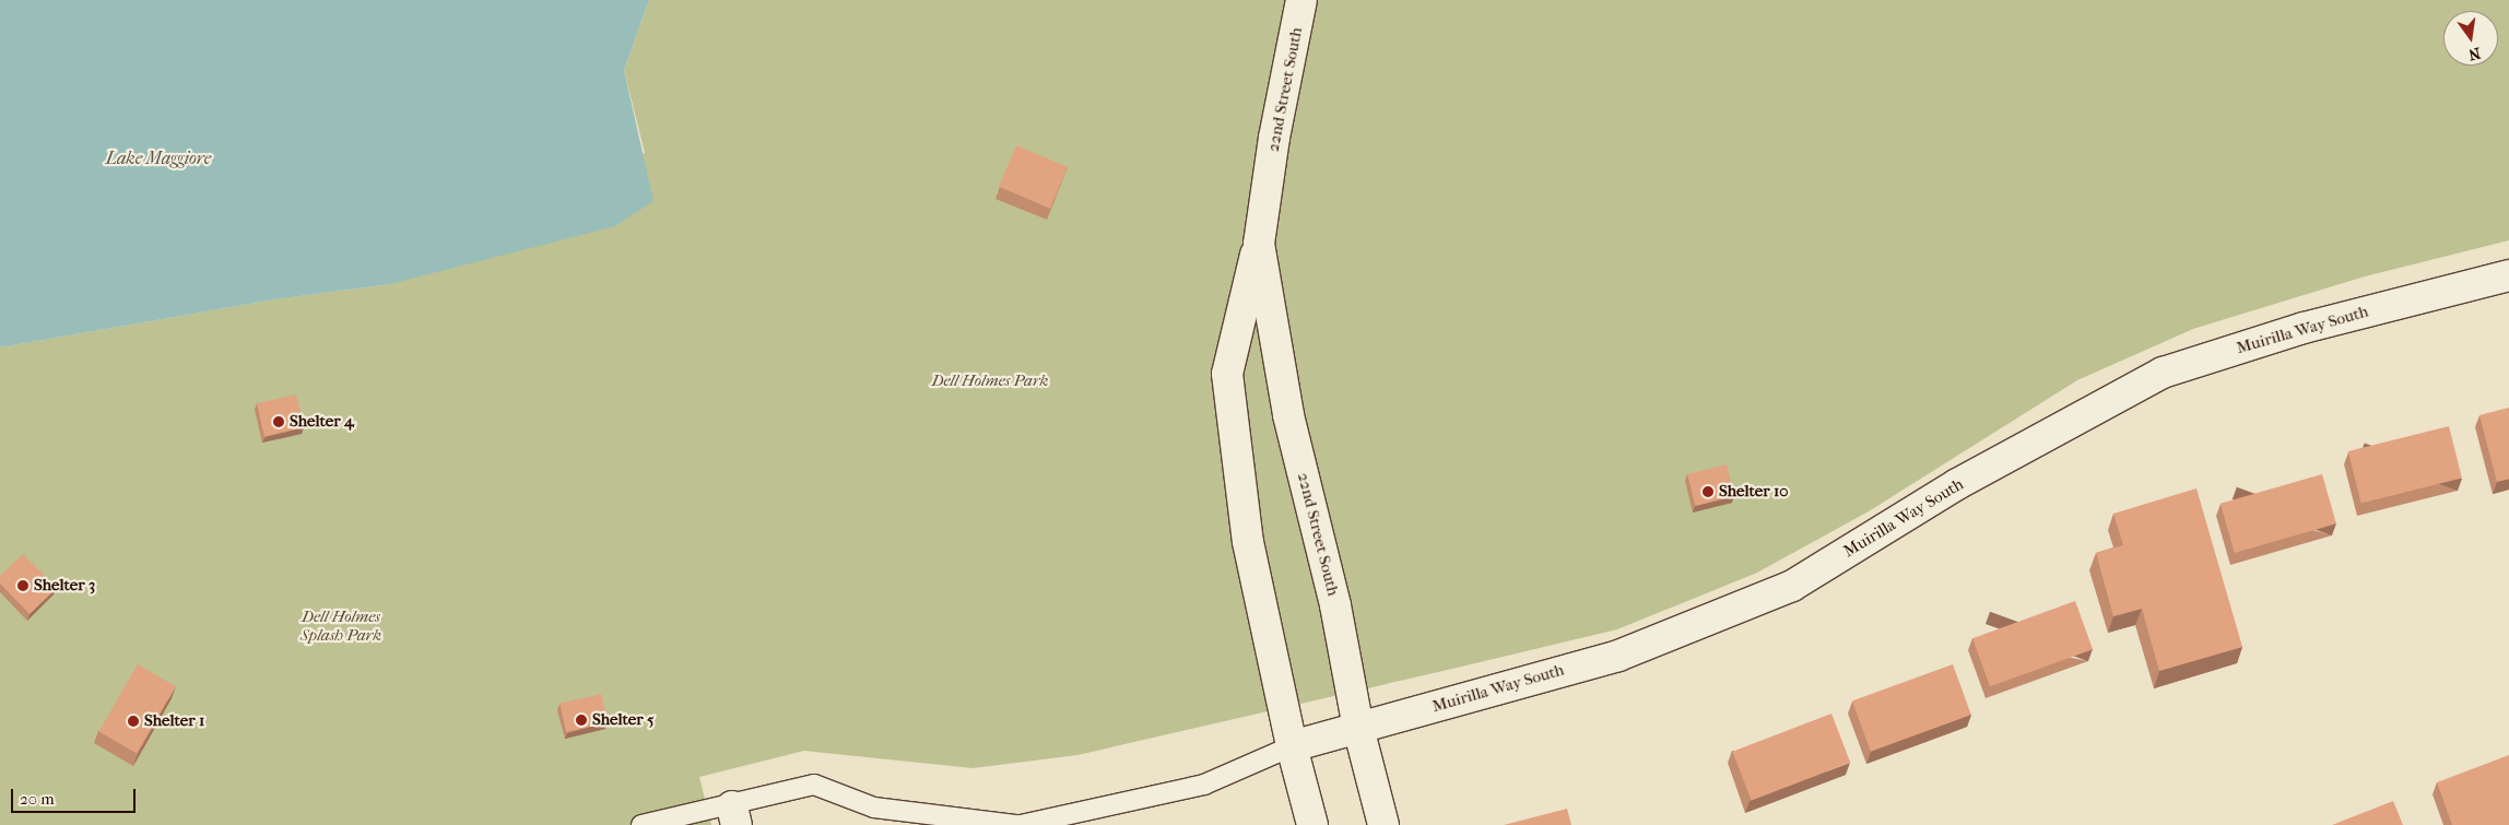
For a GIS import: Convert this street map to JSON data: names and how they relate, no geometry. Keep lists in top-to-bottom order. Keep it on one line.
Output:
{"streets":{"street":["22nd Street South","Muirilla Way South"]},"crossings":[["22nd Street South","Muirilla Way South"]],"water":["Lake Maggiore"],"parks":["Dell Holmes Park","Dell Holmes Splash Park"],"places":["Shelter 4","Shelter 10","Shelter 3","Shelter 5","Shelter 1"],"scale_bar":"20 m","north":"bottom"}
